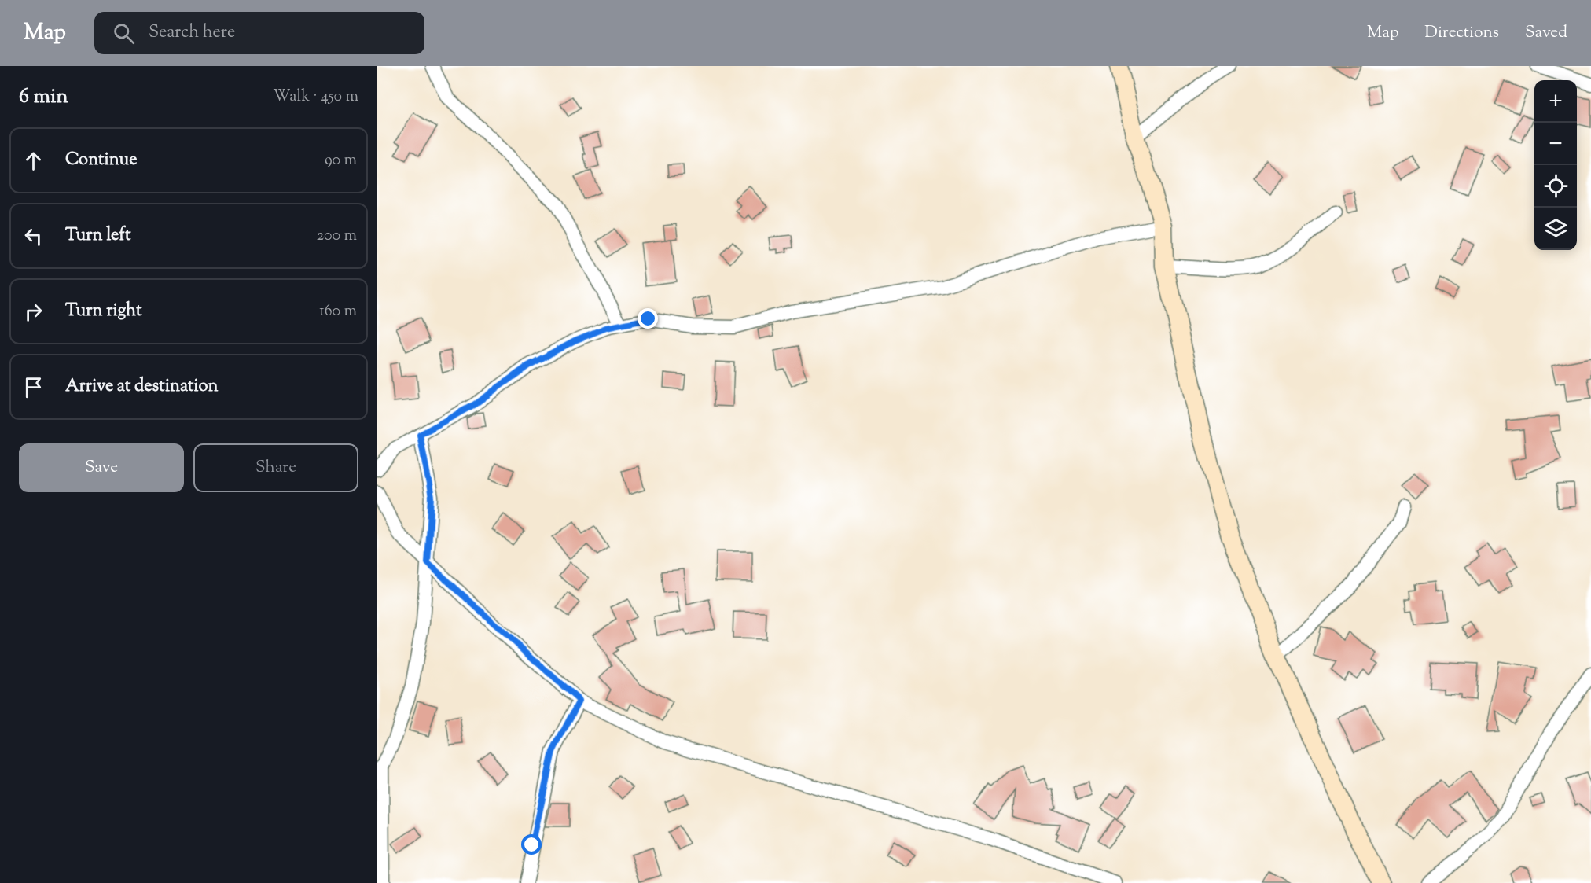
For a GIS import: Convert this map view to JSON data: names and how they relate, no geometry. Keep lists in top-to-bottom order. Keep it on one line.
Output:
{"page":{"header":"Map","search":"Search here","nav":["Map","Directions","Saved"],"heading":["6 min","Walk · 450 m"],"map_buttons":["+","−"],"list":[["Continue","90 m"],["Turn left","200 m"],["Turn right","160 m"],"Arrive at destination"],"buttons":["Save","Share"]}}
